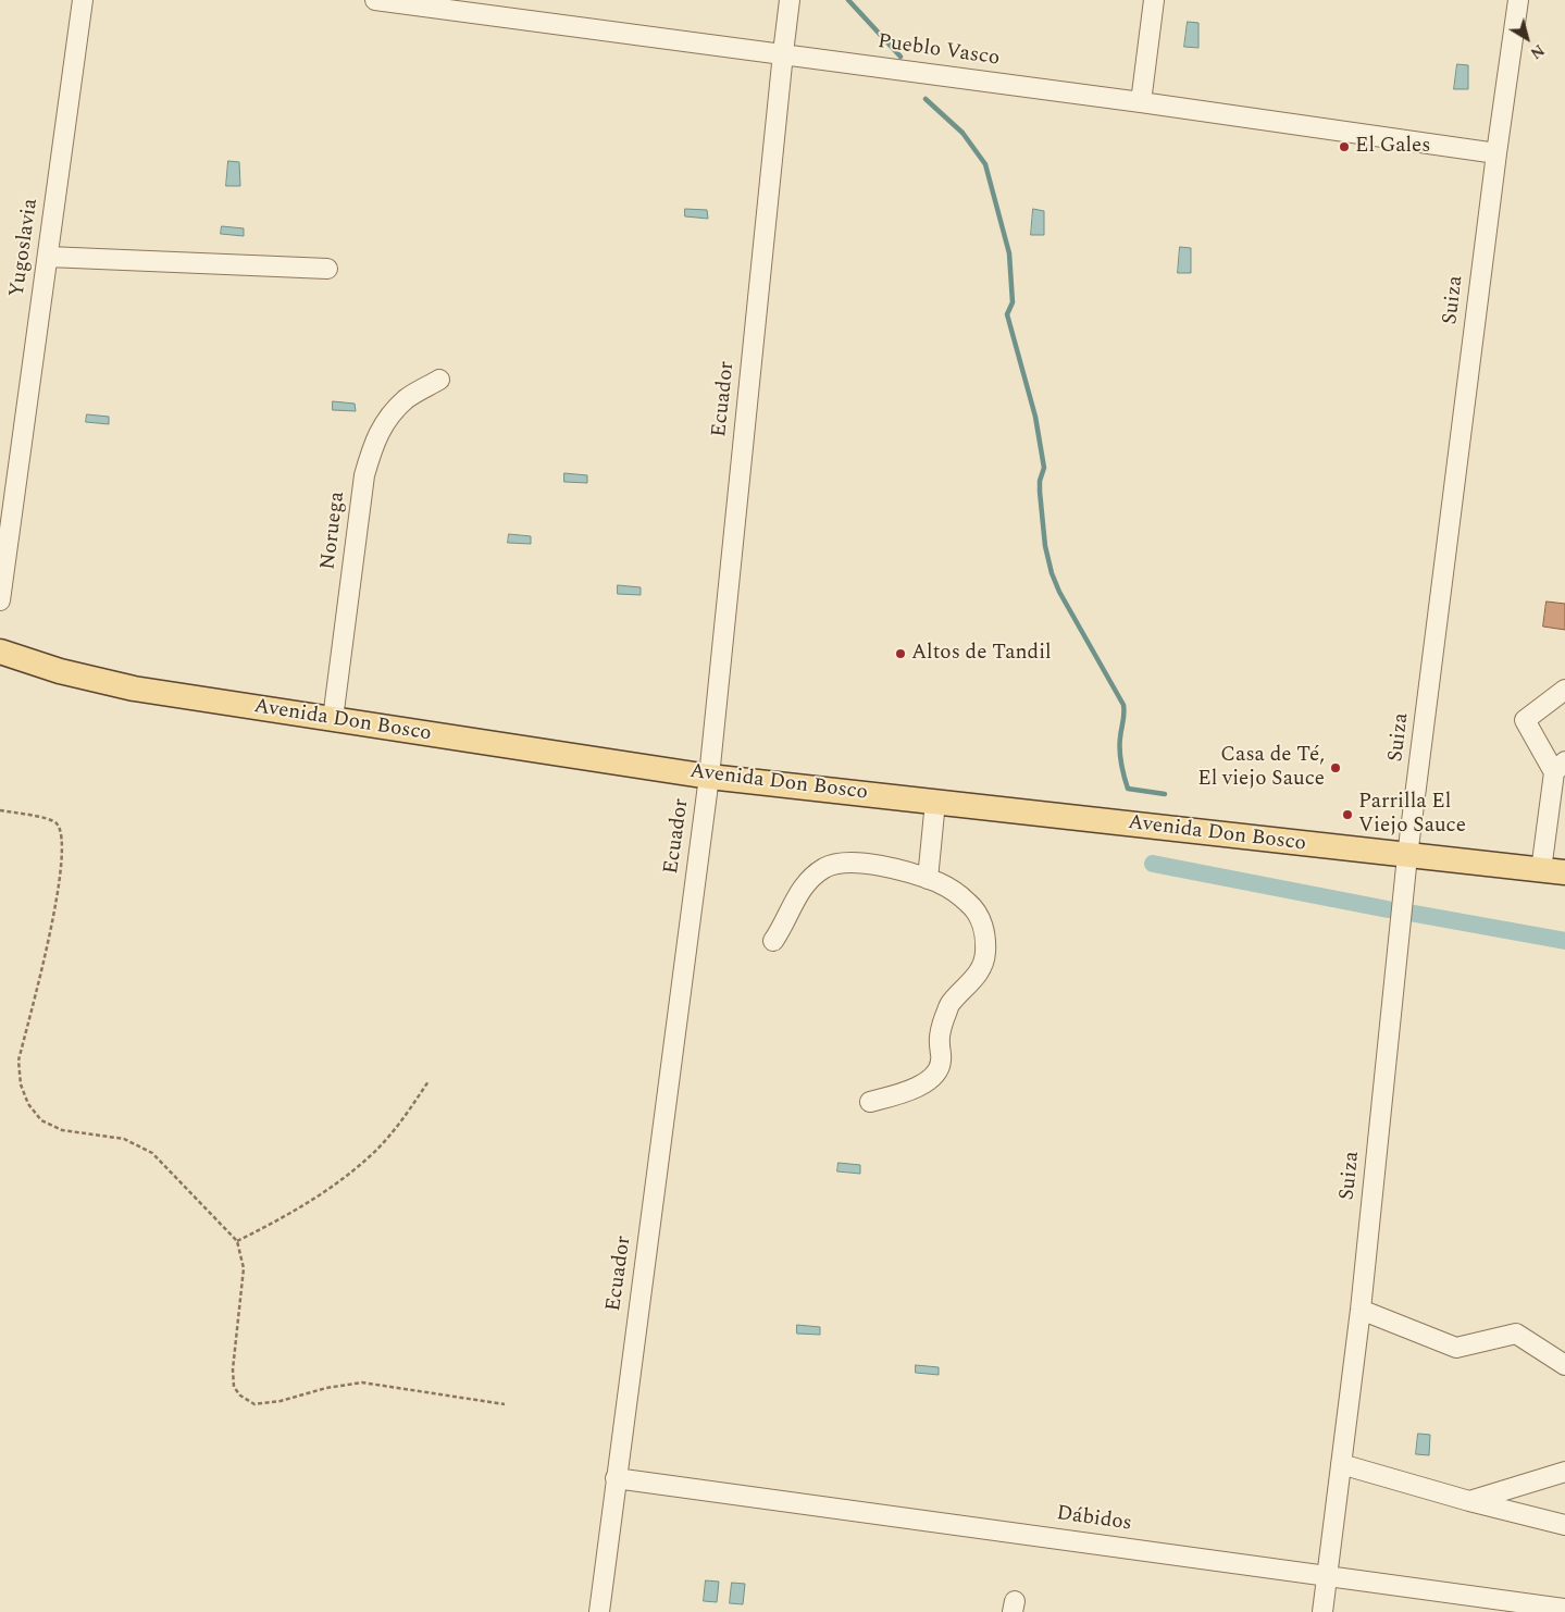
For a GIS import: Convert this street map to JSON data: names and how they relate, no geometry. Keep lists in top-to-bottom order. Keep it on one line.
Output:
{"streets":{"main road":["Avenida Don Bosco"],"street":["Pueblo Vasco","Yugoslavia","Suiza","Ecuador","Noruega","Dábidos"]},"crossings":[["Pueblo Vasco","Suiza"],["Pueblo Vasco","Ecuador"],["Suiza","Avenida Don Bosco"],["Suiza","Dábidos"],["Ecuador","Avenida Don Bosco"],["Ecuador","Dábidos"],["Noruega","Avenida Don Bosco"]],"places":["El Gales","Altos de Tandil","Casa de Té, El viejo Sauce","Parrilla El Viejo Sauce"],"north":"bottom right"}
